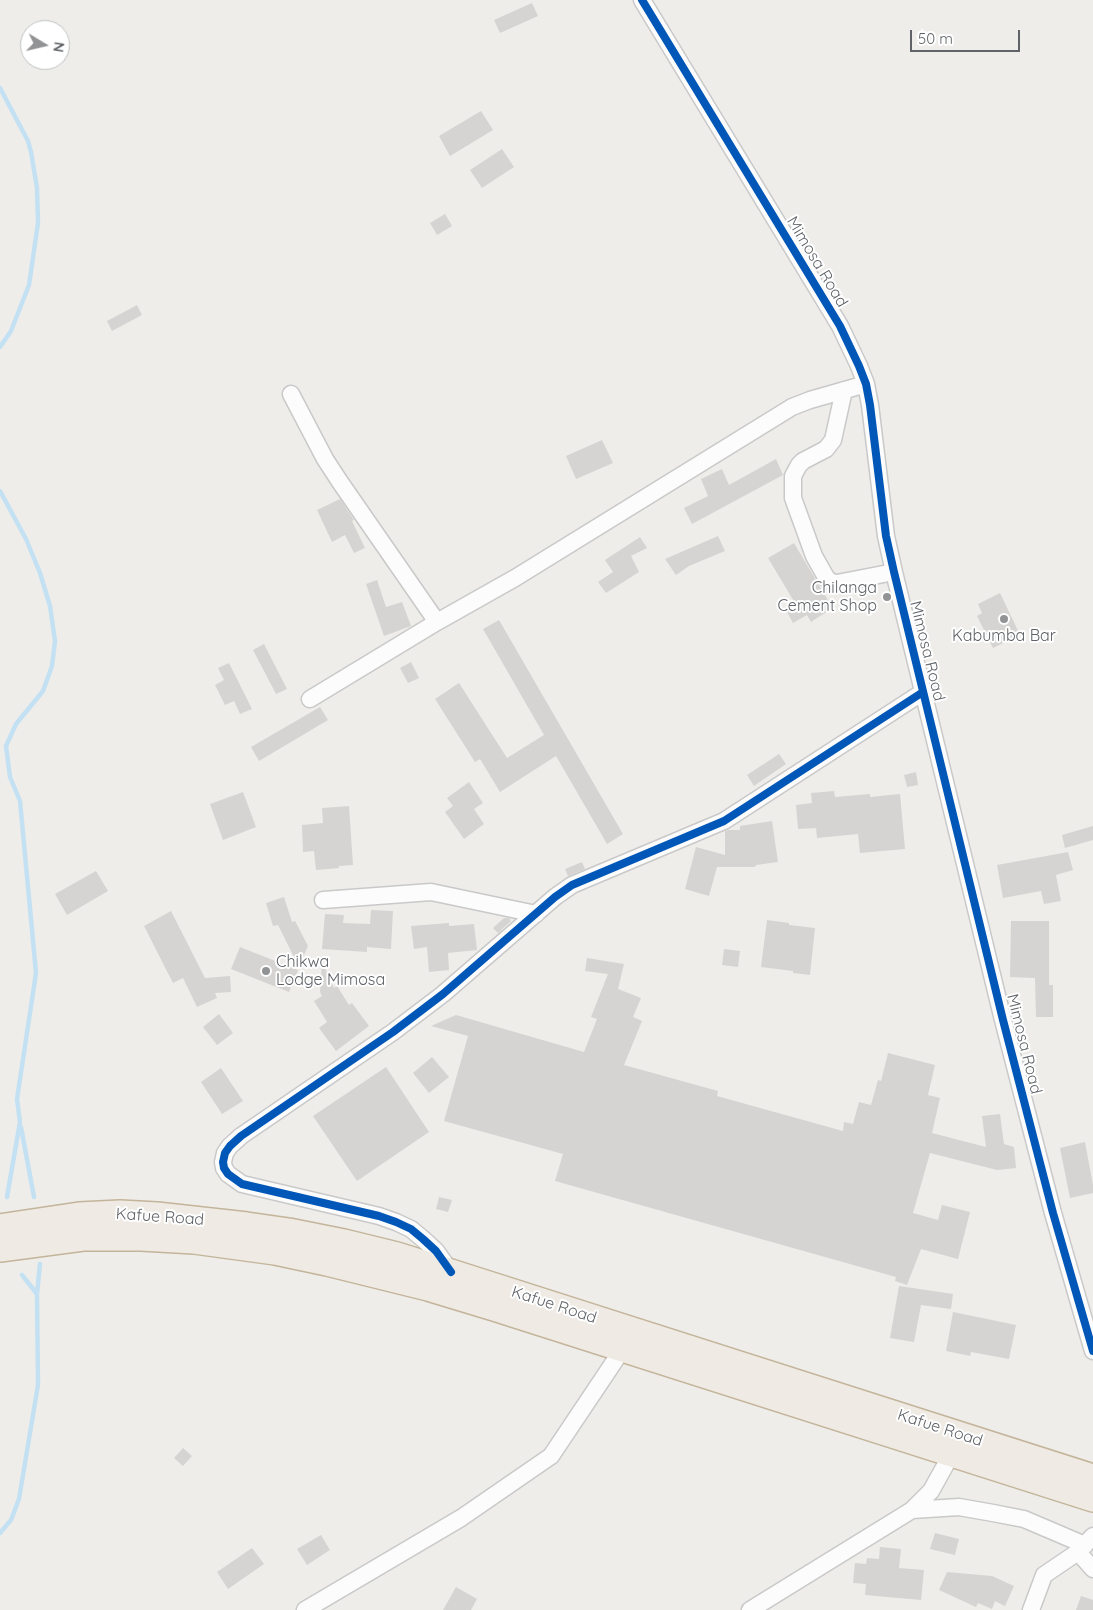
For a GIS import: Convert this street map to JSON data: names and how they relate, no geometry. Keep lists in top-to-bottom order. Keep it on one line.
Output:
{"streets":{"highway":["Kafue Road"],"street":["Mimosa Road"]},"places":["Chilanga Cement Shop","Kabumba Bar","Chikwa Lodge Mimosa"],"scale_bar":"50 m","north":"right"}
